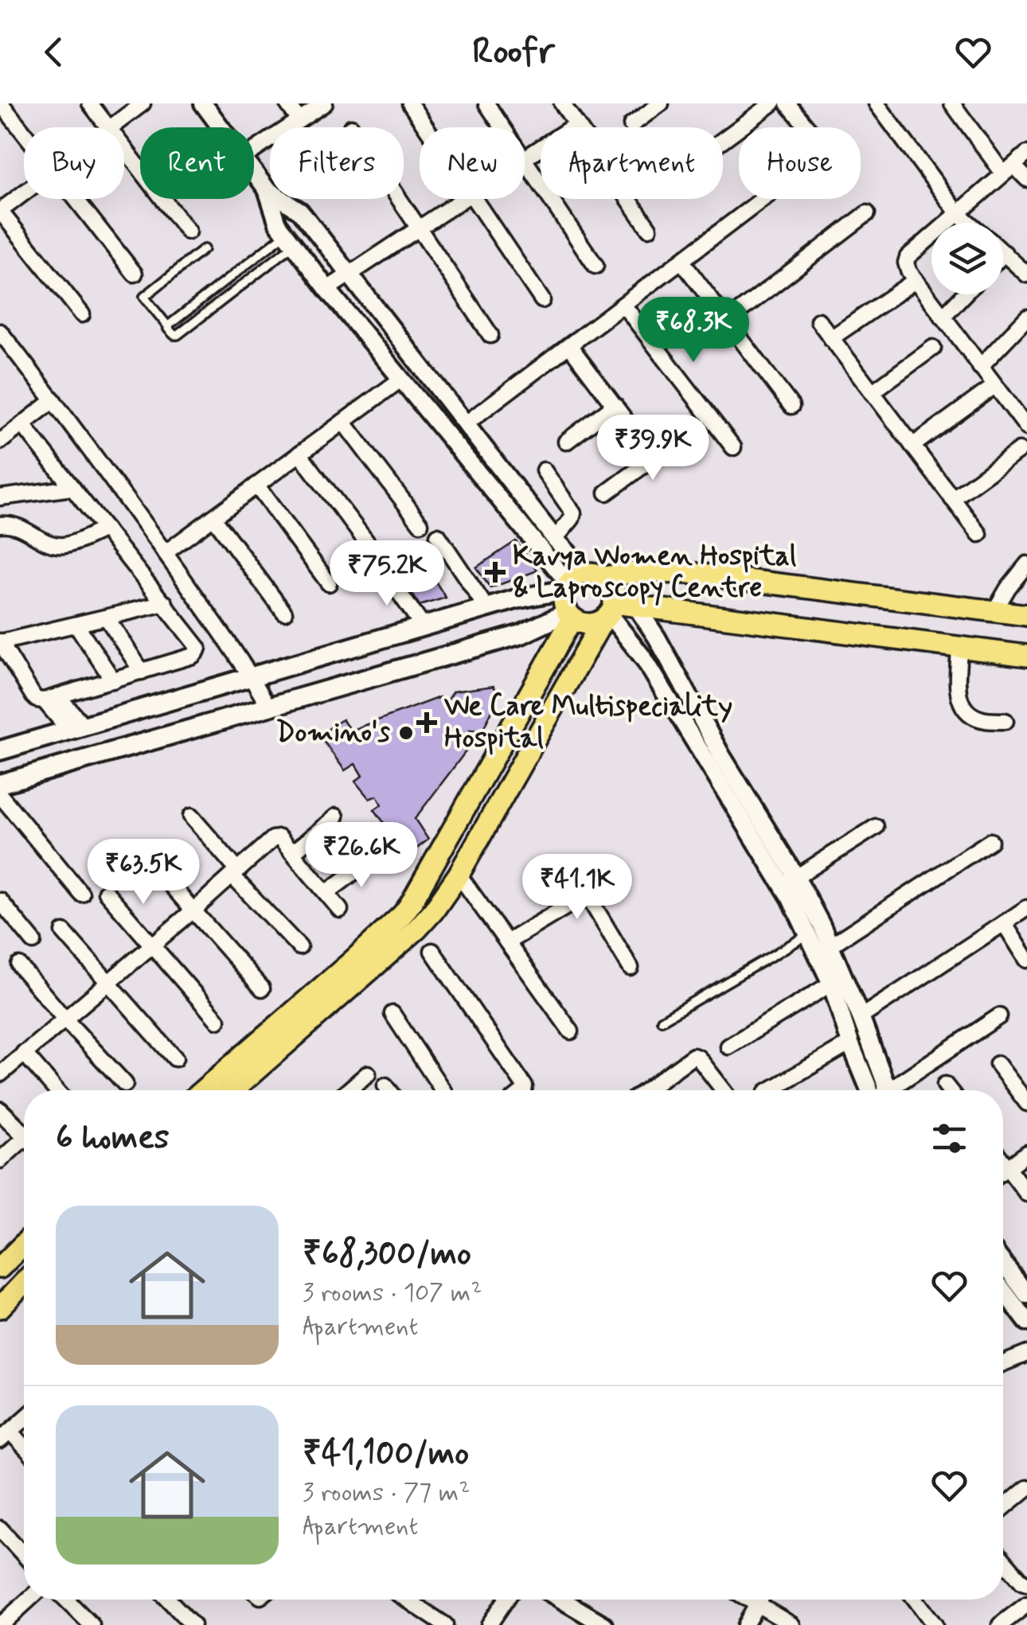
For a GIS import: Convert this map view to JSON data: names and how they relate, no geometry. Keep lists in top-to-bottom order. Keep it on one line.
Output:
{"places":{"health":["Kavya Women Hospital & Laproscopy Centre","We Care Multispeciality Hospital"],"other":["Domino's"]},"page":{"header":"Roofr","chip":["Buy","Rent","Filters","New","Apartment","House"],"price":["₹68.3K","₹39.9K","₹75.2K","₹26.6K","₹63.5K","₹41.1K"],"heading":"6 homes","list":[{"name":"₹68,300/mo","note":"3 rooms · 107 m² · Apartment"},{"name":"₹41,100/mo","note":"3 rooms · 77 m² · Apartment"}]}}
